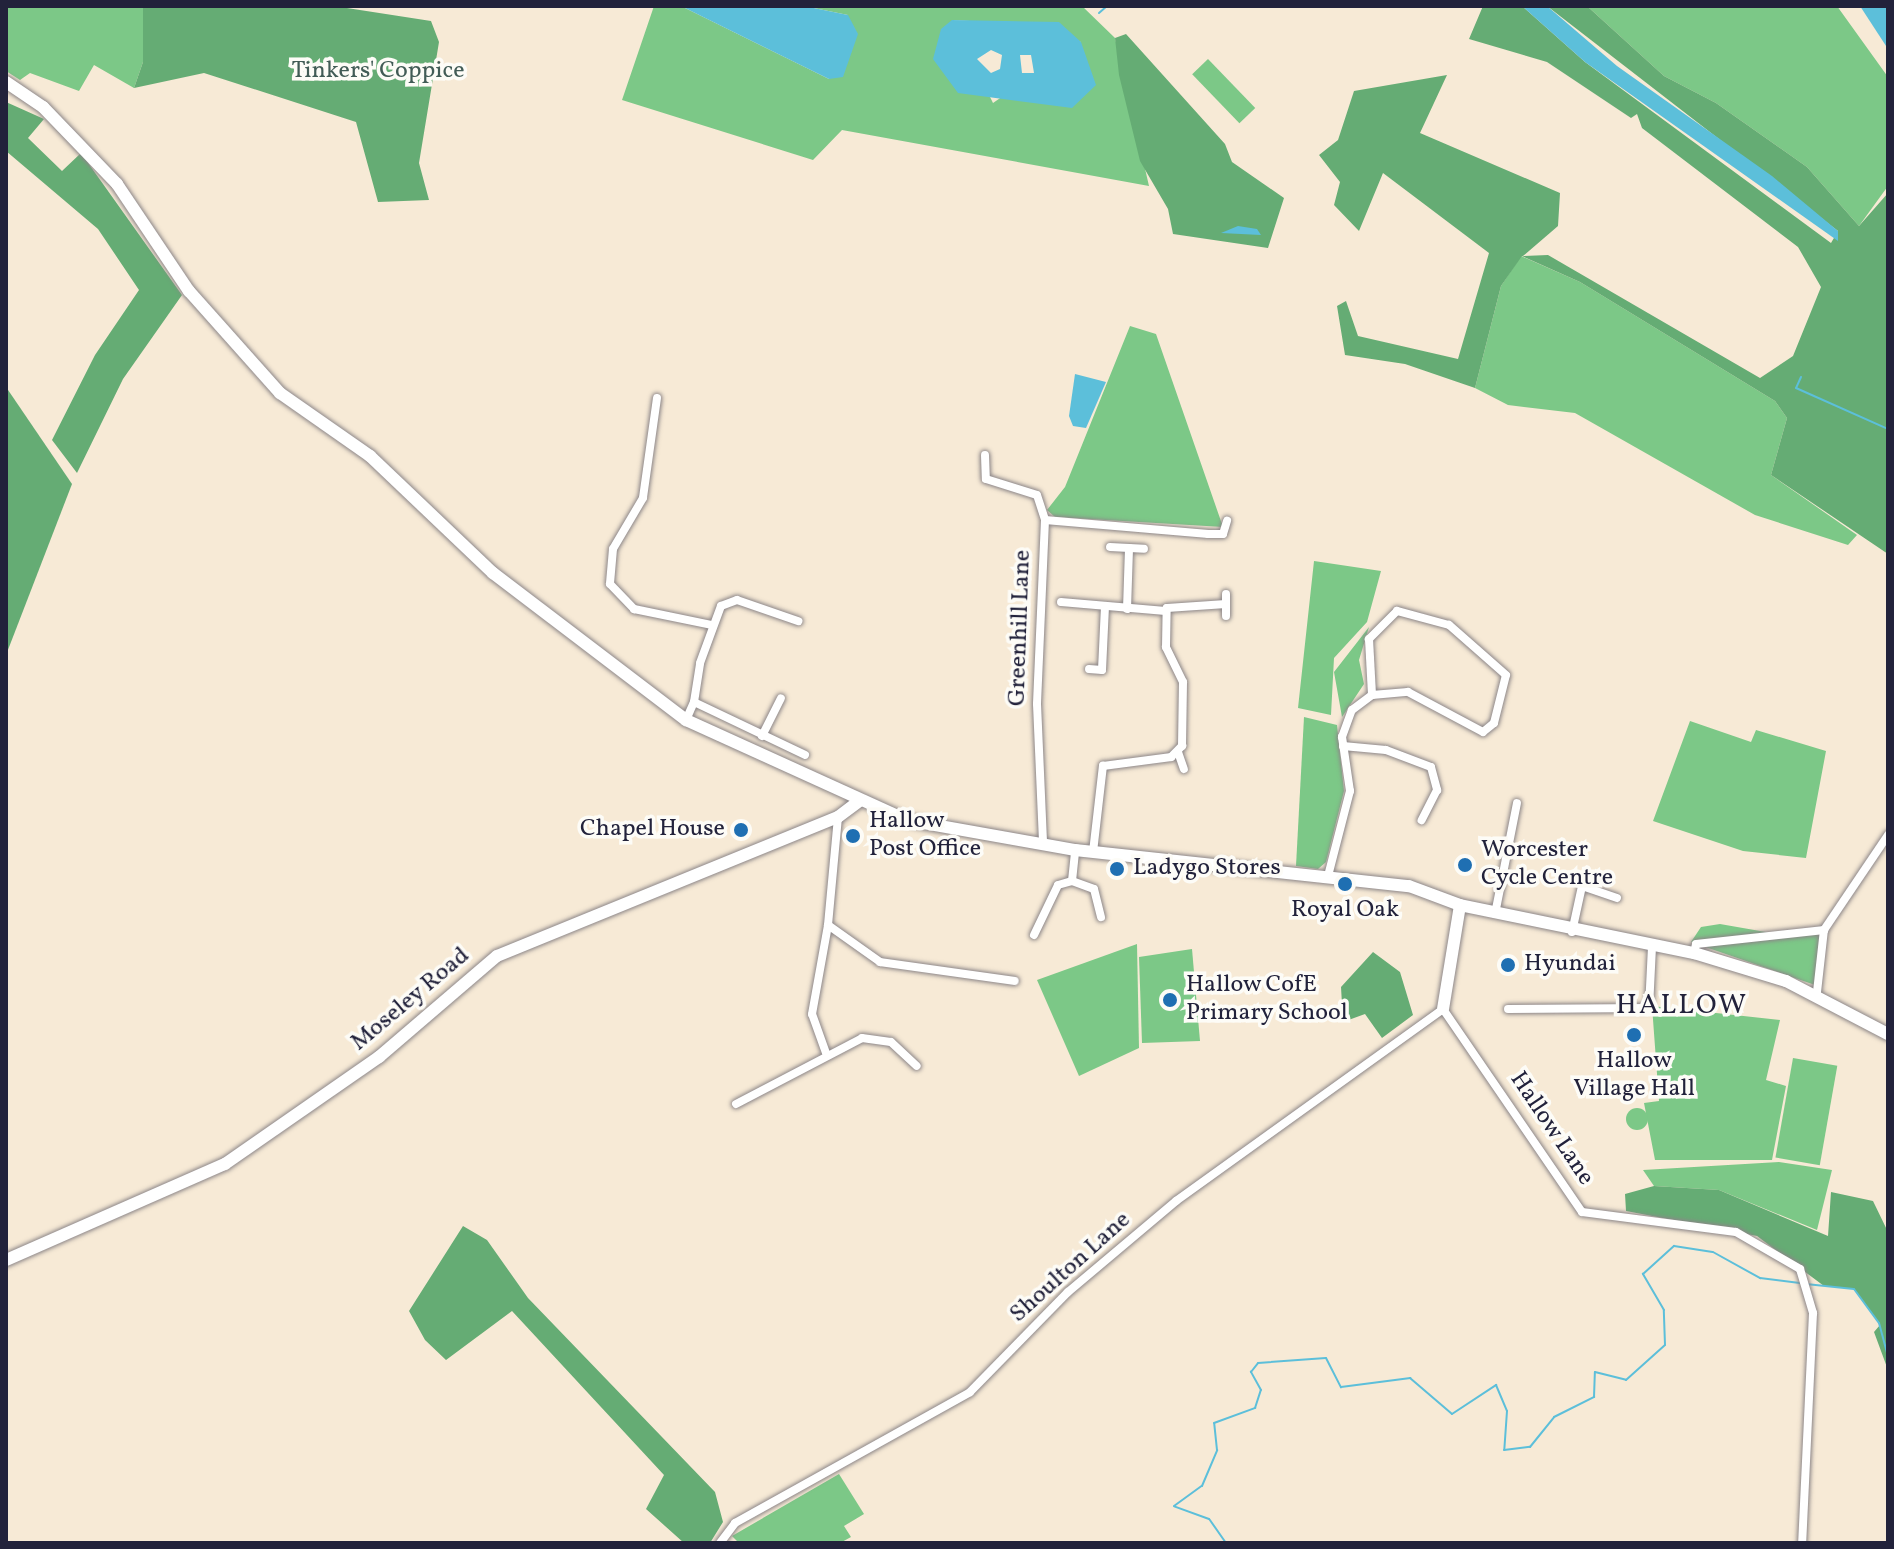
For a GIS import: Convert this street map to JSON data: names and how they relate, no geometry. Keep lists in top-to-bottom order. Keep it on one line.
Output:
{"streets":{"main road":["Moseley Road"],"street":["Greenhill Lane","Hallow Lane","Shoulton Lane"]},"crossings":[["Hallow Lane","Shoulton Lane"]],"districts":["HALLOW"],"parks":["Tinkers' Coppice"],"places":["Chapel House","Hallow Post Office","Worcester Cycle Centre","Ladygo Stores","Royal Oak","Hyundai","Hallow CofE Primary School","Hallow Village Hall"]}
